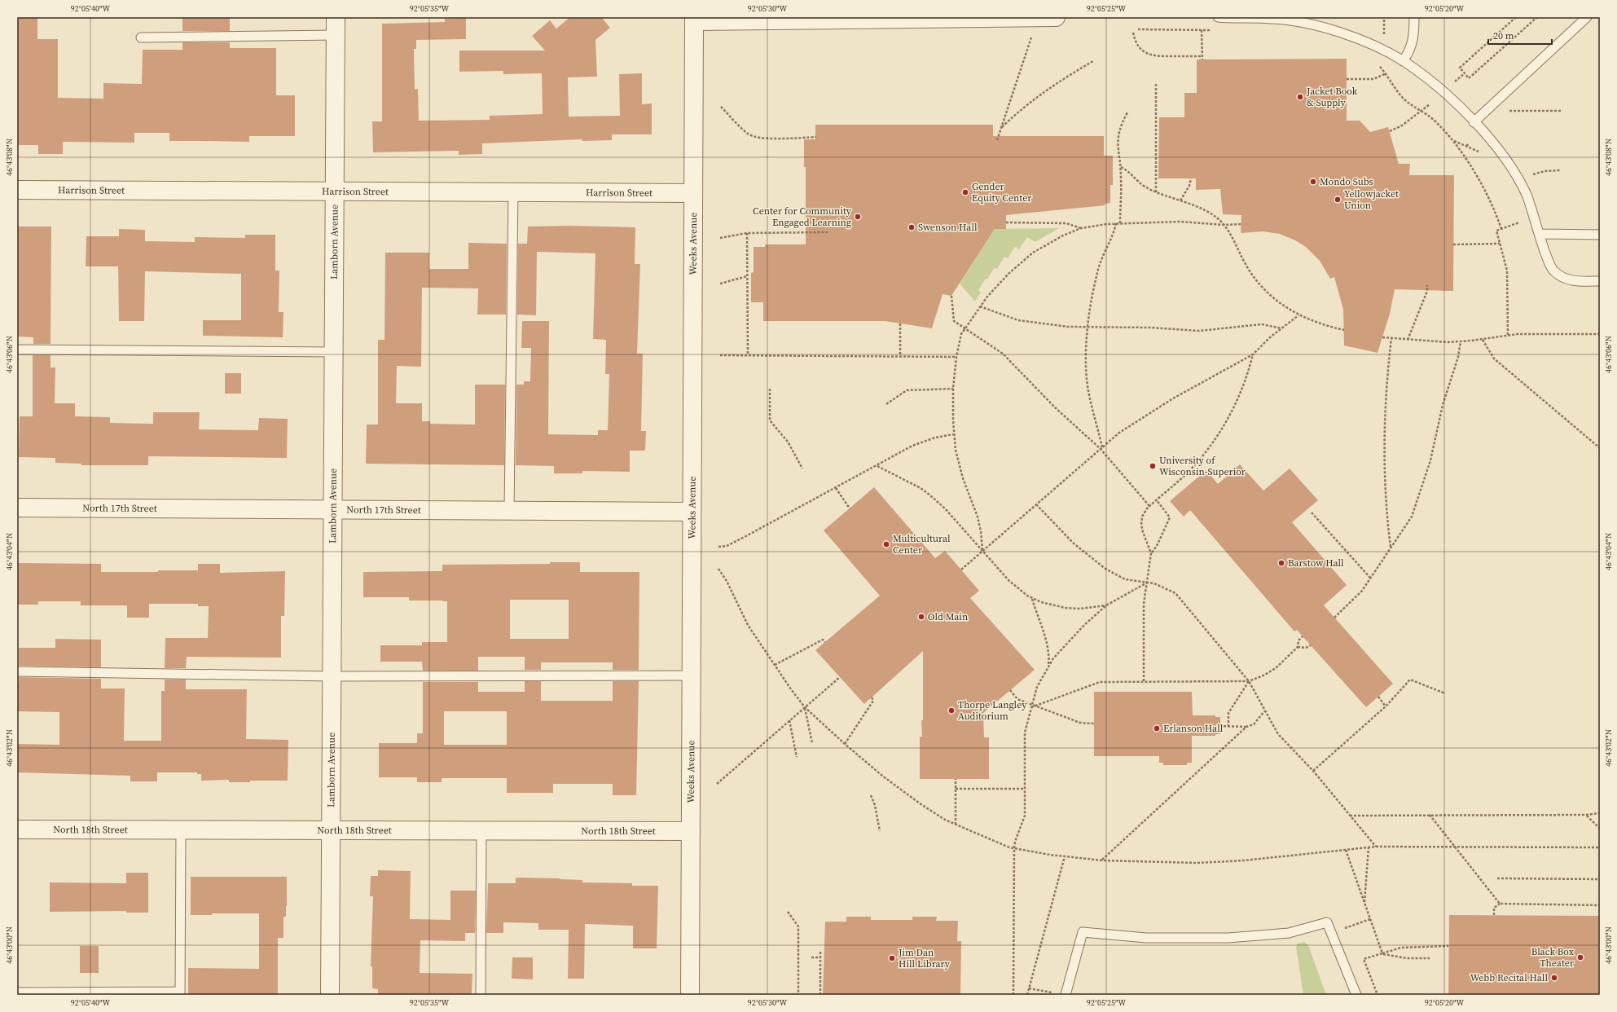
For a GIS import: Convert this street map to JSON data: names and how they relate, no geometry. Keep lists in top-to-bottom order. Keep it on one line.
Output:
{"streets":{"street":["Harrison Street","Lamborn Avenue","Weeks Avenue","North 17th Street","North 18th Street"]},"crossings":[["Harrison Street","Lamborn Avenue"],["Harrison Street","Weeks Avenue"],["Lamborn Avenue","North 17th Street"],["Lamborn Avenue","North 18th Street"],["Weeks Avenue","North 17th Street"],["Weeks Avenue","North 18th Street"]],"places":["Jacket Book & Supply","Mondo Subs","Gender Equity Center","Yellowjacket Union","Center for Community Engaged Learning","Swenson Hall","University of Wisconsin-Superior","Multicultural Center","Barstow Hall","Old Main","Thorpe Langley Auditorium","Erlanson Hall","Black Box Theater","Jim Dan Hill Library","Webb Recital Hall"],"scale_bar":"20 m","coordinates":["92°05'40\"W","92°05'35\"W","92°05'30\"W","92°05'25\"W","92°05'20\"W","46°43'08\"N","46°43'06\"N","46°43'04\"N","46°43'02\"N","46°43'00\"N"]}
